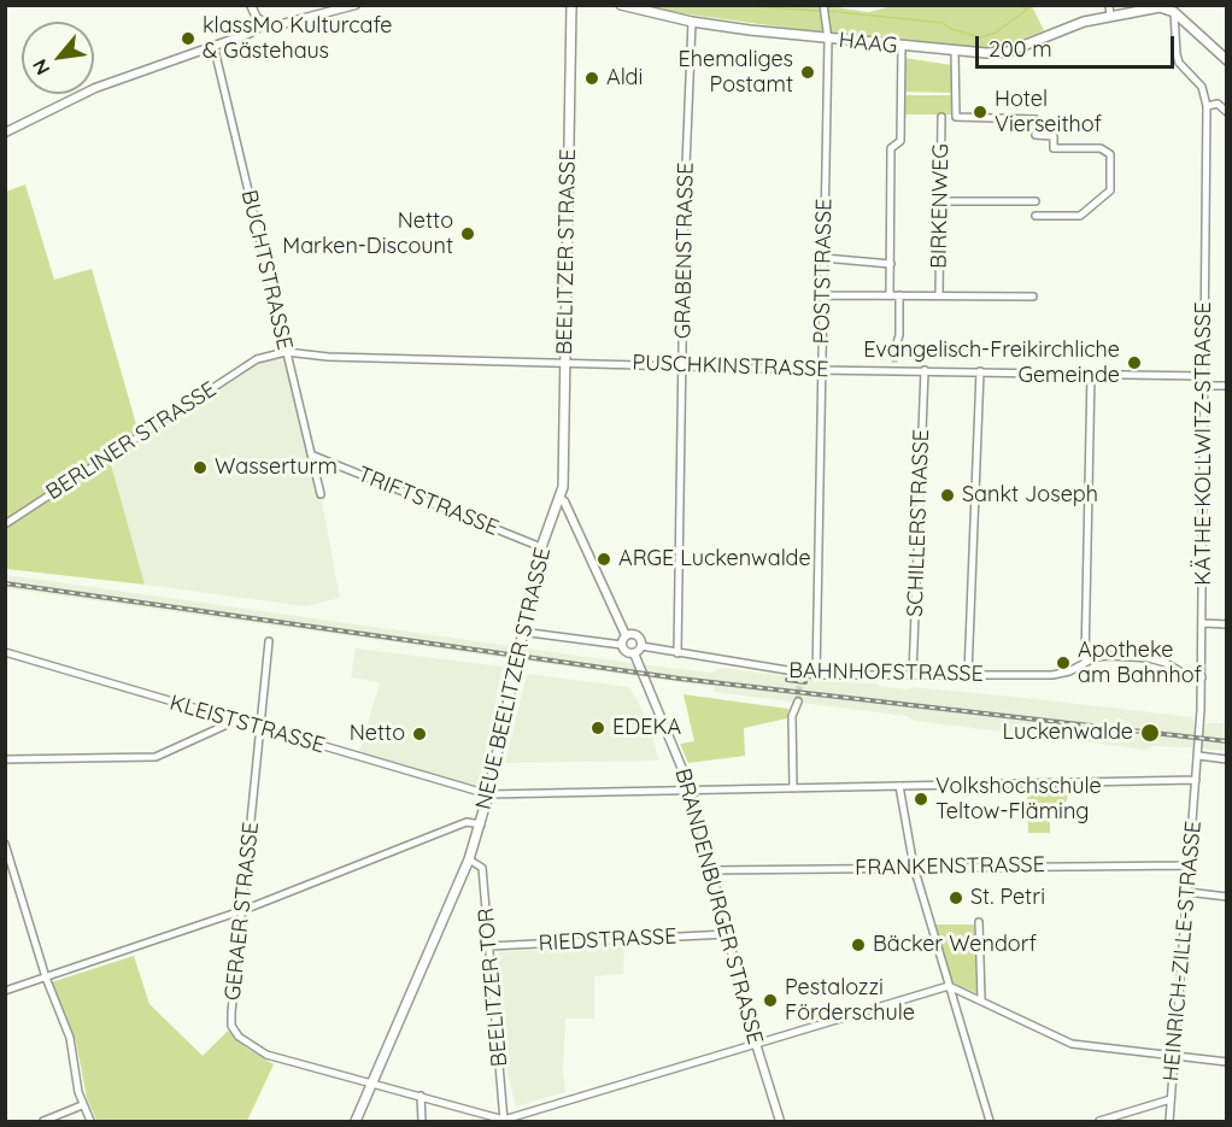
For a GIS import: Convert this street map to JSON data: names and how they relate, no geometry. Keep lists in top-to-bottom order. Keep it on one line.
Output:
{"streets":{"main road":["HAAG","BEELITZER STRASSE","NEUE BEELITZER STRASSE"],"street":["BIRKENWEG","GRABENSTRASSE","BUCHTSTRASSE","POSTSTRASSE","PUSCHKINSTRASSE","BERLINER STRASSE","KÄTHE-KOLLWITZ-STRASSE","TRIFTSTRASSE","SCHILLERSTRASSE","BAHNHOFSTRASSE","KLEISTSTRASSE","FRANKENSTRASSE","BRANDENBURGER STRASSE","GERAER STRASSE","RIEDSTRASSE","HEINRICH-ZILLE-STRASSE","BEELITZER TOR"]},"crossings":[["HAAG","GRABENSTRASSE"],["HAAG","POSTSTRASSE"],["GRABENSTRASSE","PUSCHKINSTRASSE"],["GRABENSTRASSE","BAHNHOFSTRASSE"],["BEELITZER STRASSE","PUSCHKINSTRASSE"],["BEELITZER STRASSE","NEUE BEELITZER STRASSE"],["BUCHTSTRASSE","PUSCHKINSTRASSE"],["BUCHTSTRASSE","TRIFTSTRASSE"],["POSTSTRASSE","PUSCHKINSTRASSE"],["POSTSTRASSE","BAHNHOFSTRASSE"],["PUSCHKINSTRASSE","BERLINER STRASSE"],["PUSCHKINSTRASSE","KÄTHE-KOLLWITZ-STRASSE"],["PUSCHKINSTRASSE","SCHILLERSTRASSE"],["KÄTHE-KOLLWITZ-STRASSE","BAHNHOFSTRASSE"],["KÄTHE-KOLLWITZ-STRASSE","KLEISTSTRASSE"],["KÄTHE-KOLLWITZ-STRASSE","HEINRICH-ZILLE-STRASSE"],["TRIFTSTRASSE","NEUE BEELITZER STRASSE"],["SCHILLERSTRASSE","BAHNHOFSTRASSE"],["BAHNHOFSTRASSE","BRANDENBURGER STRASSE"],["NEUE BEELITZER STRASSE","KLEISTSTRASSE"],["NEUE BEELITZER STRASSE","GERAER STRASSE"],["NEUE BEELITZER STRASSE","BEELITZER TOR"],["KLEISTSTRASSE","BRANDENBURGER STRASSE"],["KLEISTSTRASSE","GERAER STRASSE"],["KLEISTSTRASSE","HEINRICH-ZILLE-STRASSE"],["FRANKENSTRASSE","BRANDENBURGER STRASSE"],["FRANKENSTRASSE","HEINRICH-ZILLE-STRASSE"],["BRANDENBURGER STRASSE","RIEDSTRASSE"],["GERAER STRASSE","BEELITZER TOR"],["RIEDSTRASSE","BEELITZER TOR"]],"places":["klassMo Kulturcafe & Gästehaus","Ehemaliges Postamt","Aldi","Hotel Vierseithof","Netto Marken-Discount","Evangelisch-Freikirchliche Gemeinde","Wasserturm","Sankt Joseph","ARGE Luckenwalde","Apotheke am Bahnhof","EDEKA","Luckenwalde","Netto","Volkshochschule Teltow-Fläming","St. Petri","Bäcker Wendorf","Pestalozzi Förderschule"],"scale_bar":"200 m","north":"bottom left"}
